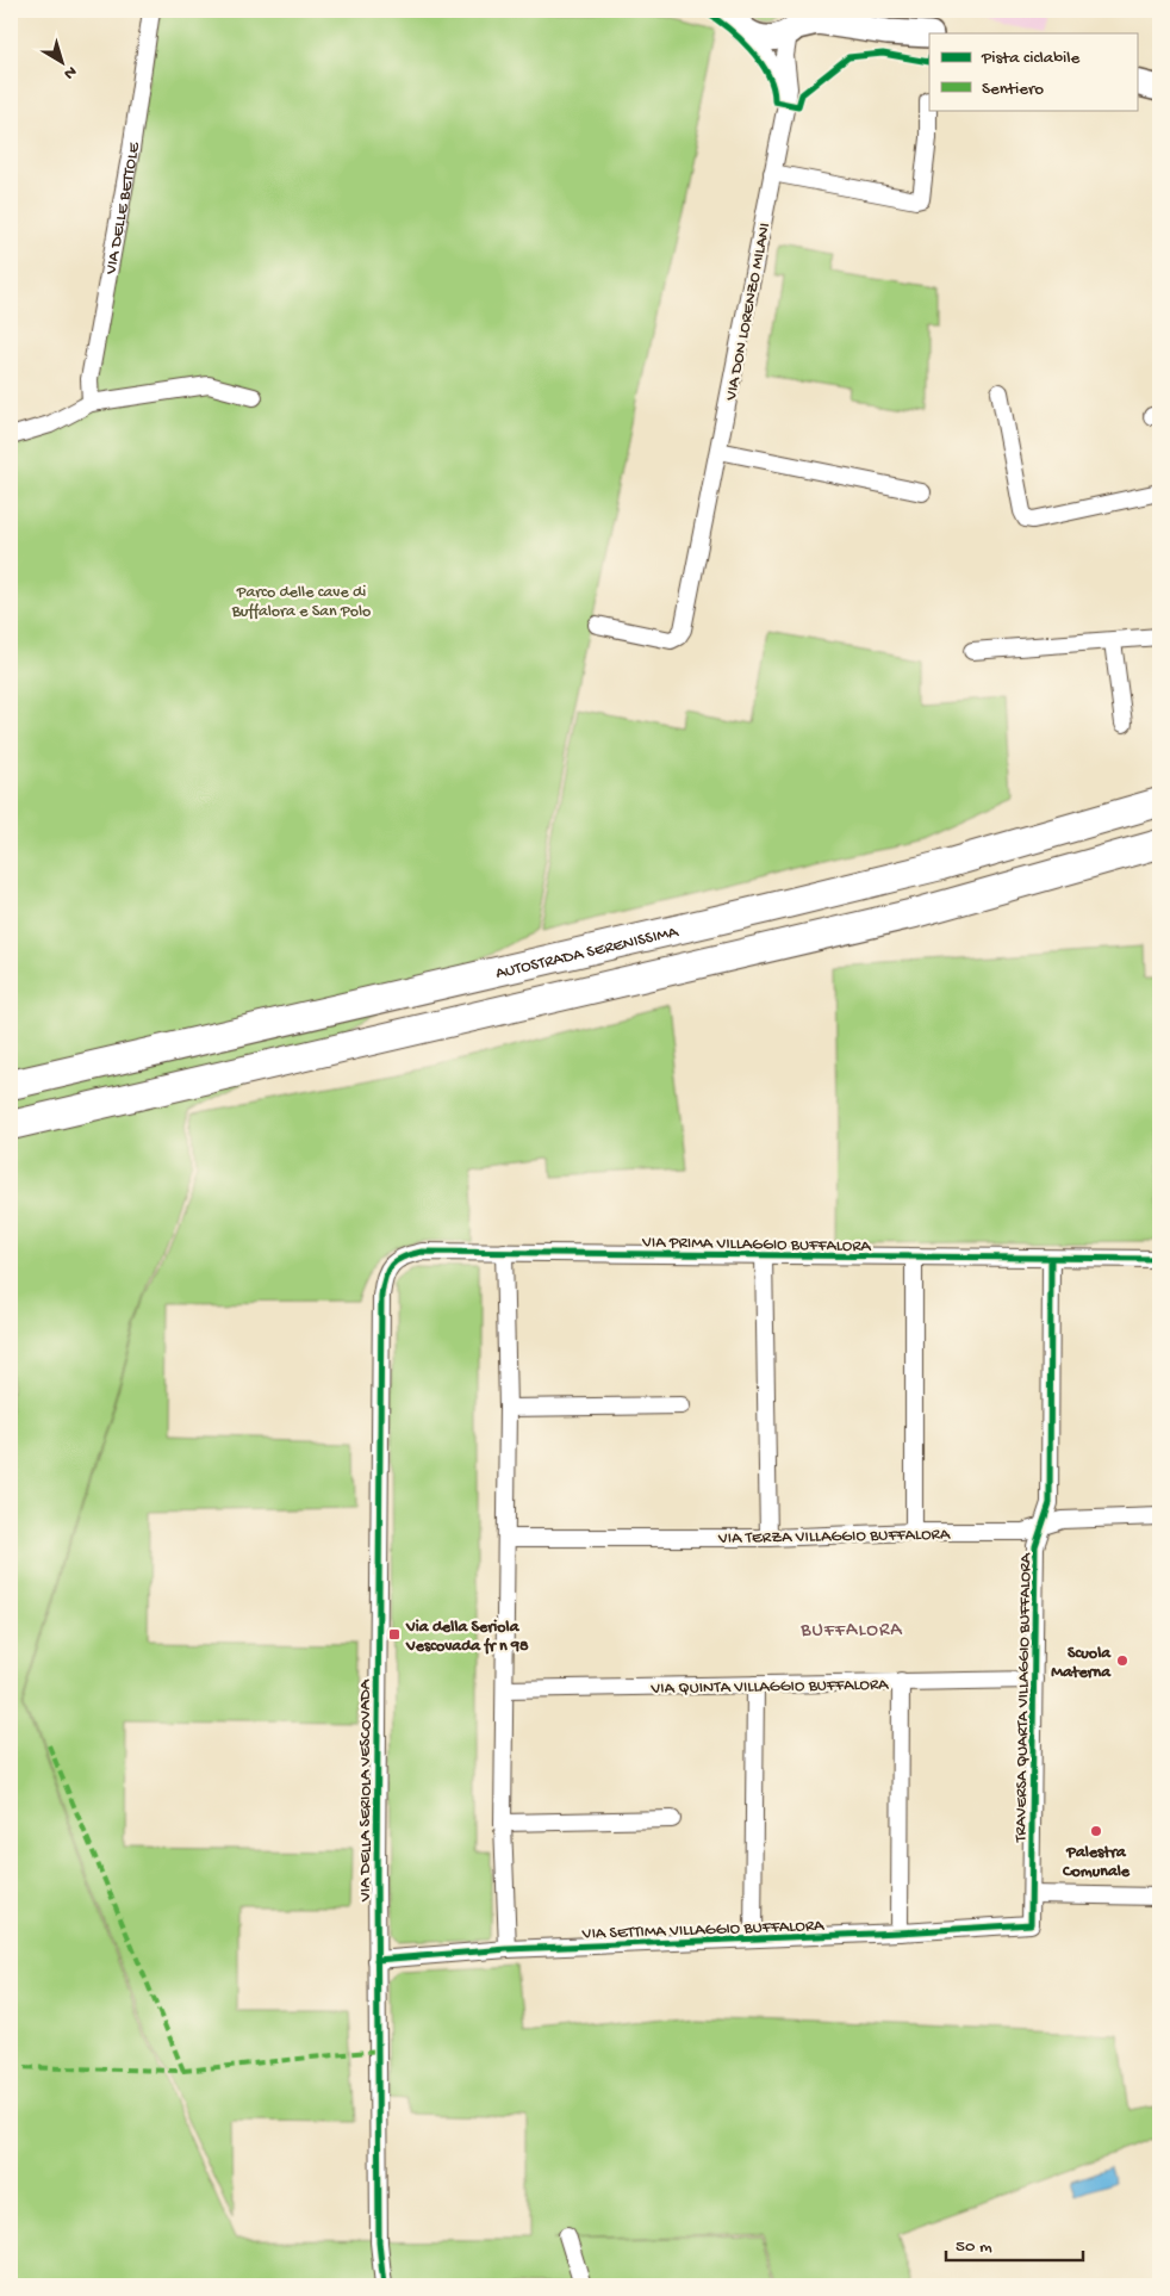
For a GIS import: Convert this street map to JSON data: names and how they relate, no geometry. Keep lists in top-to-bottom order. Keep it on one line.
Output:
{"streets":{"highway":["AUTOSTRADA SERENISSIMA"],"street":["VIA DELLE BETTOLE","VIA DON LORENZO MILANI","VIA PRIMA VILLAGGIO BUFFALORA","VIA TERZA VILLAGGIO BUFFALORA","VIA QUINTA VILLAGGIO BUFFALORA","TRAVERSA QUARTA VILLAGGIO BUFFALORA","VIA DELLA SERIOLA VESCOVADA","VIA SETTIMA VILLAGGIO BUFFALORA"]},"crossings":[["VIA PRIMA VILLAGGIO BUFFALORA","TRAVERSA QUARTA VILLAGGIO BUFFALORA"],["VIA PRIMA VILLAGGIO BUFFALORA","VIA DELLA SERIOLA VESCOVADA"],["VIA TERZA VILLAGGIO BUFFALORA","TRAVERSA QUARTA VILLAGGIO BUFFALORA"],["VIA QUINTA VILLAGGIO BUFFALORA","TRAVERSA QUARTA VILLAGGIO BUFFALORA"],["TRAVERSA QUARTA VILLAGGIO BUFFALORA","VIA SETTIMA VILLAGGIO BUFFALORA"],["VIA DELLA SERIOLA VESCOVADA","VIA SETTIMA VILLAGGIO BUFFALORA"]],"districts":["BUFFALORA"],"parks":["Parco delle cave di Buffalora e San Polo"],"places":{"transit":["Via della Seriola Vescovada fr n 98"],"other":["Scuola Materna","Palestra Comunale"]},"legend":["Pista ciclabile","Sentiero"],"scale_bar":"50 m","north":"bottom right"}
